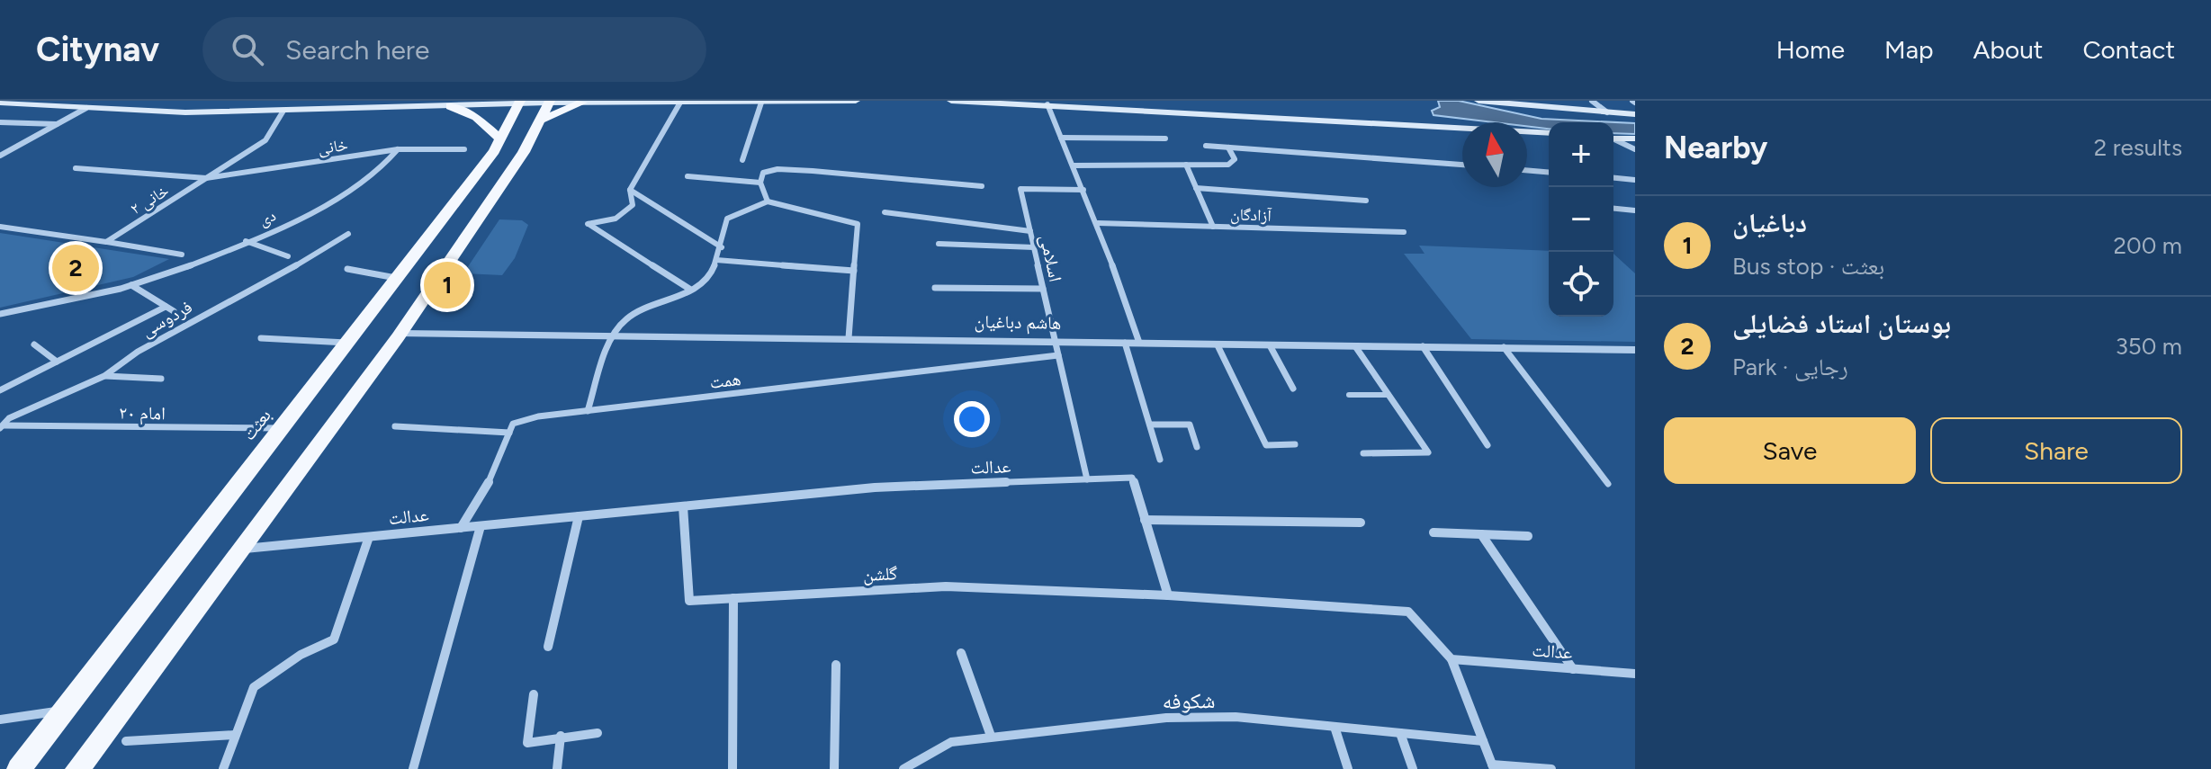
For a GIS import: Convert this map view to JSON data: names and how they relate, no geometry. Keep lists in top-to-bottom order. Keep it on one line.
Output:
{"streets":{"main road":["بعثت"],"street":["خانی","خانی ۲","آزادگان","دی","اسلامی","فردوسی","هاشم دباغیان","همت","امام ۲۰","عدالت","گلشن","شکوفه"]},"crossings":[["خانی","خانی ۲"],["خانی","دی"],["اسلامی","هاشم دباغیان"],["اسلامی","همت"],["اسلامی","عدالت"],["فردوسی","امام ۲۰"],["امام ۲۰","بعثت"],["عدالت","گلشن"]],"north":"top","page":{"header":"Citynav","search":"Search here","nav":["Home","Map","About","Contact"],"heading":["Nearby","2 results"],"map_buttons":["+","−"],"list":[{"mark":"1","name":"دباغیان","note":"Bus stop · بعثت","value":"200 m"},{"mark":"2","name":"بوستان استاد فضایلی","note":"Park · رجایی","value":"350 m"}],"pins":["2","1"],"buttons":["Save","Share"]}}
